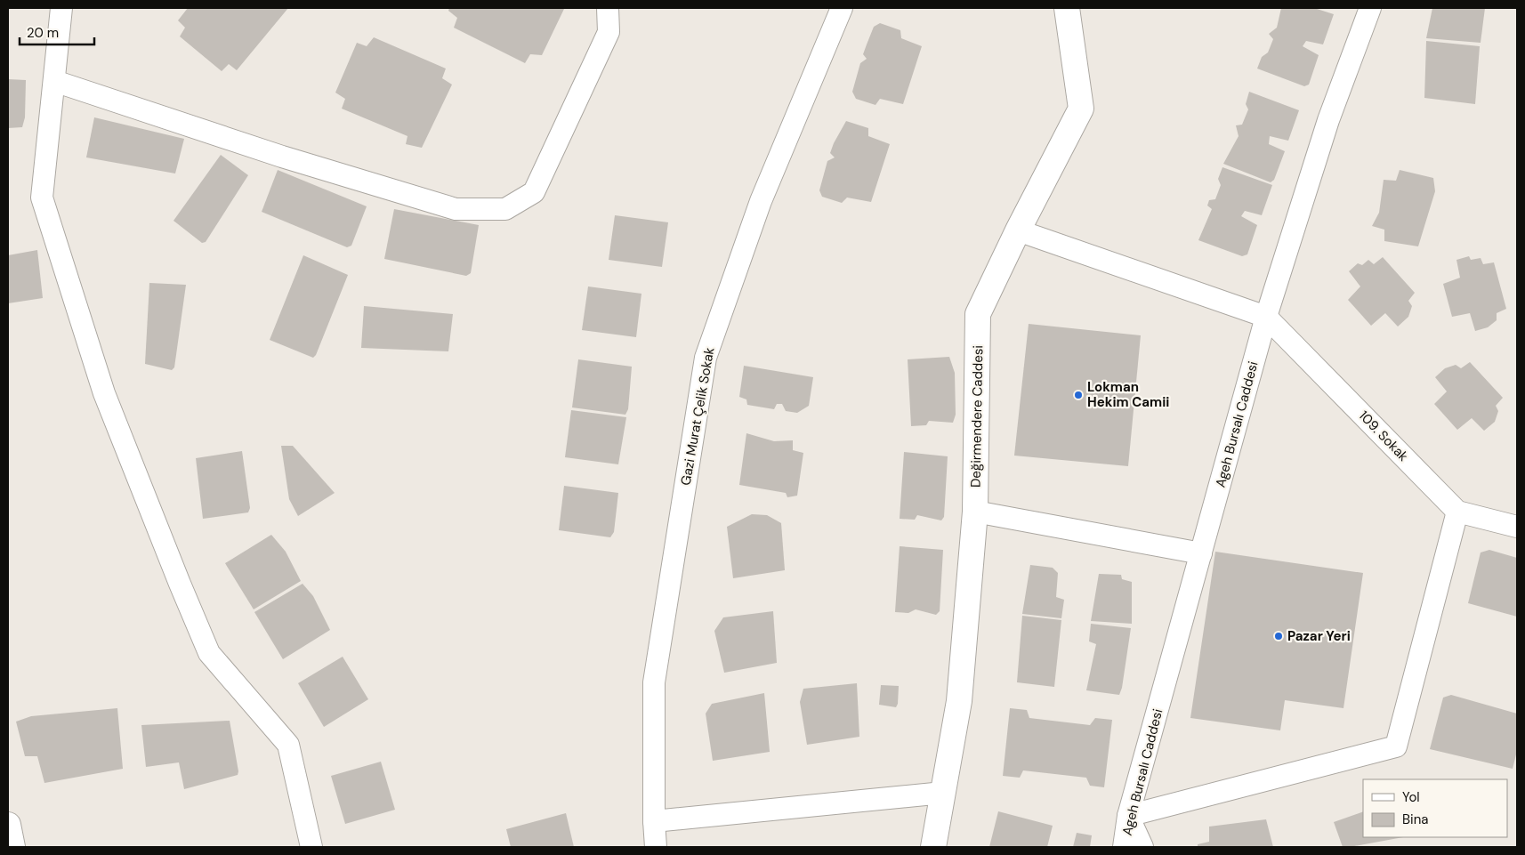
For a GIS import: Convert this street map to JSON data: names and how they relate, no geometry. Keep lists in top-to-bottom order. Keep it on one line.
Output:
{"streets":{"street":["Gazi Murat Çelik Sokak","Değirmendere Caddesi","Ageh Bursalı Caddesi","109. Sokak"]},"crossings":[["Ageh Bursalı Caddesi","109. Sokak"]],"places":["Lokman Hekim Camii","Pazar Yeri"],"legend":["Yol","Bina"],"scale_bar":"20 m"}
